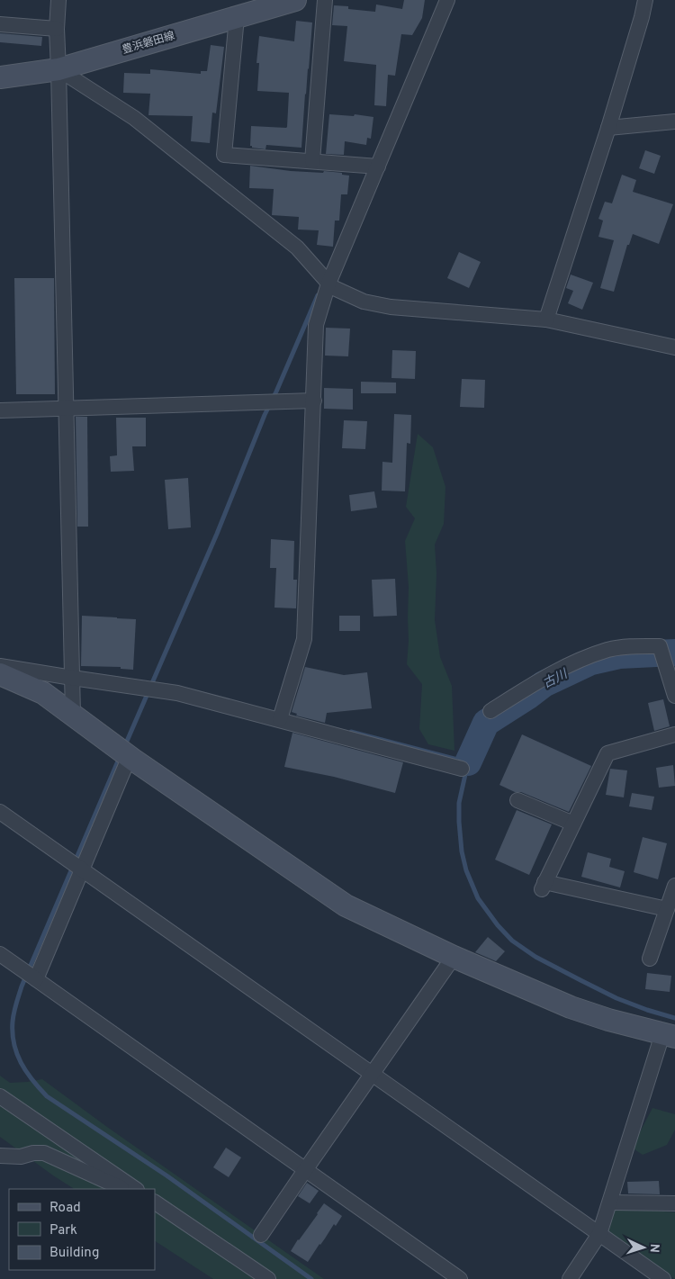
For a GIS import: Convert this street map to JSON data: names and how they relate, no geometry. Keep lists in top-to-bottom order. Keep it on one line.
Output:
{"streets":{"street":["豊浜磐田線"]},"water":["古川"],"legend":["Road","Park","Building"],"north":"right"}
